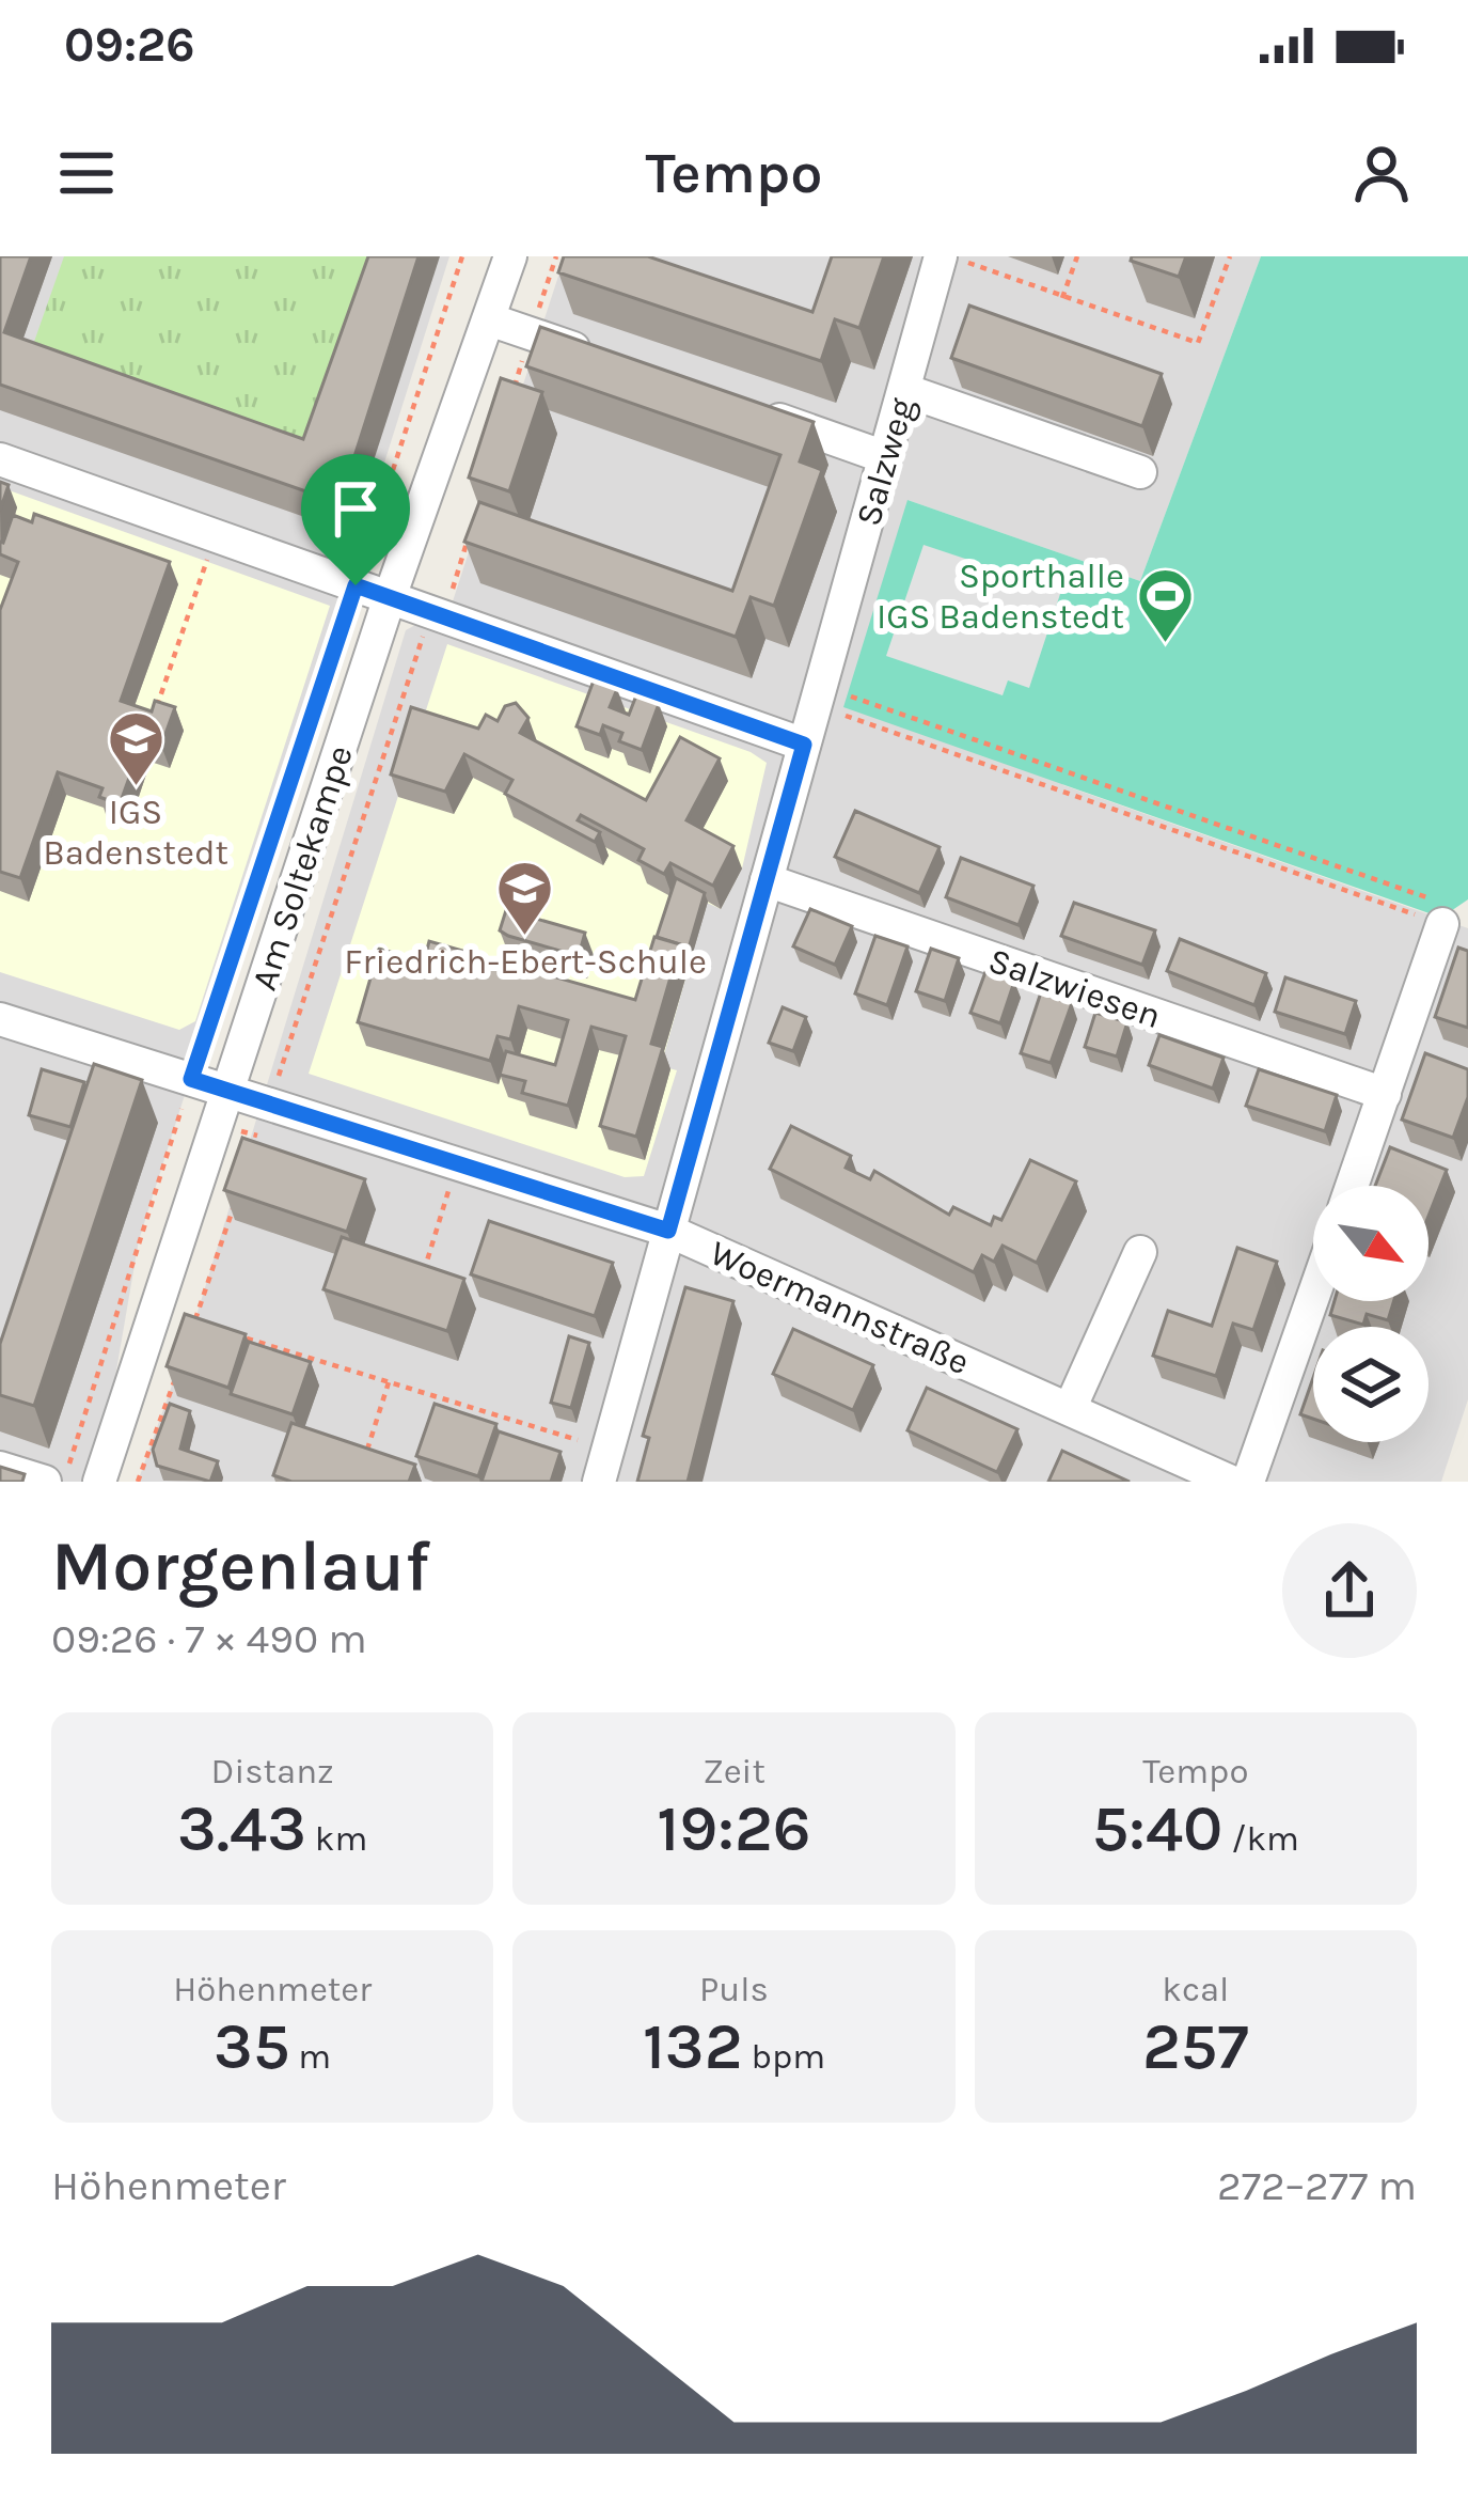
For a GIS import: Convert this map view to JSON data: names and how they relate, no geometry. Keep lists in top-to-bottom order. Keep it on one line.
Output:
{"streets":{"street":["Salzweg","Am Soltekampe","Salzwiesen","Woermannstraße"]},"crossings":[["Salzweg","Salzwiesen"],["Salzweg","Woermannstraße"],["Am Soltekampe","Woermannstraße"]],"places":{"sports":["Sporthalle IGS Badenstedt"],"school or university":["IGS Badenstedt","Friedrich-Ebert-Schule"]},"north":"bottom right","page":{"status":"09:26","header":"Tempo","heading":["Morgenlauf","09:26 · 7 × 490 m"],"stats":[["Distanz","3.43 km"],["Zeit","19:26"],["Tempo","5:40 /km"],["Höhenmeter","35 m"],["Puls","132 bpm"],["kcal","257"]],"chart":["Höhenmeter","272–277 m"]}}
